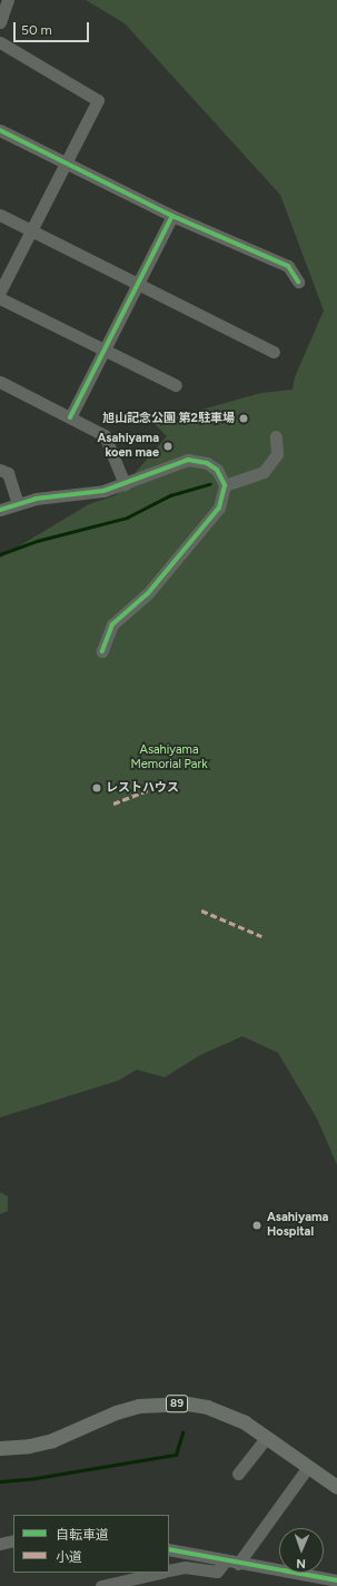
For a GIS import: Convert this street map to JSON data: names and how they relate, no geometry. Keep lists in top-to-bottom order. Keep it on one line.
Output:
{"streets":{"main road":["89"]},"parks":["Asahiyama Memorial Park"],"places":["旭山記念公園 第2駐車場","Asahiyama koen mae","レストハウス","Asahiyama Hospital"],"legend":["自転車道","小道"],"scale_bar":"50 m","north":"bottom"}
